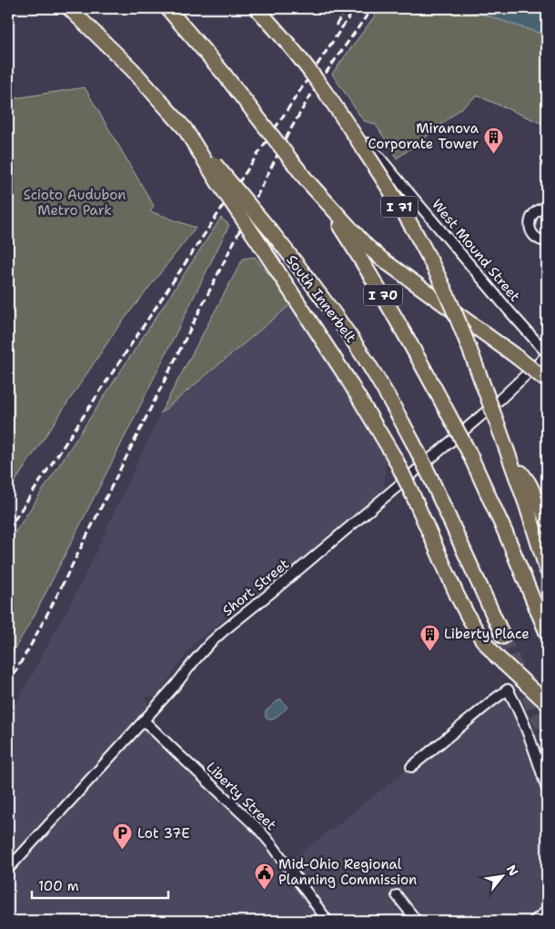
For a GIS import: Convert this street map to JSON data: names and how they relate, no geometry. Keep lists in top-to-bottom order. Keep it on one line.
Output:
{"streets":{"highway":["I 71","I 70","South Innerbelt"],"street":["West Mound Street","Short Street","Liberty Street"]},"crossings":[["West Mound Street","Short Street"],["Short Street","Liberty Street"]],"parks":["Scioto Audubon Metro Park"],"places":{"building":["Miranova Corporate Tower","Liberty Place"],"parking":["Lot 37E"],"public building":["Mid-Ohio Regional Planning Commission"]},"scale_bar":"100 m","north":"top right"}
